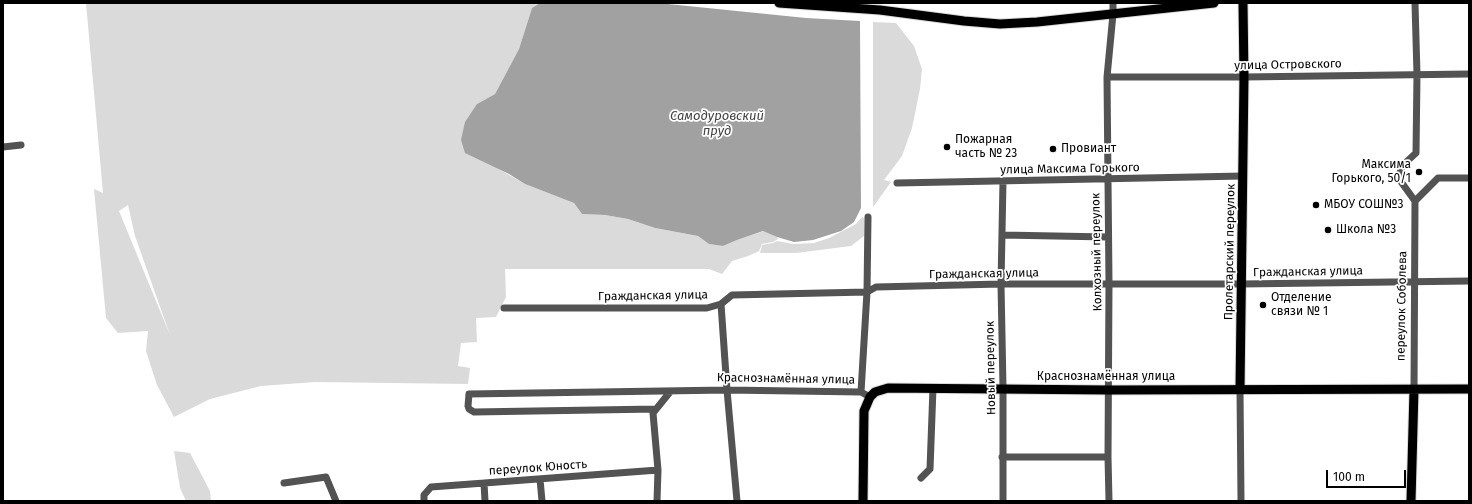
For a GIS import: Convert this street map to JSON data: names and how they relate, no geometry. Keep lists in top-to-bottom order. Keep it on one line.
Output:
{"streets":{"main road":["Пролетарский переулок","переулок Соболева","Краснознамённая улица"],"street":["улица Островского","улица Максима Горького","Колхозный переулок","Гражданская улица","Новый переулок","переулок Юность"]},"crossings":[["улица Островского","Колхозный переулок"],["улица Островского","Пролетарский переулок"],["улица Максима Горького","Колхозный переулок"],["улица Максима Горького","Пролетарский переулок"],["улица Максима Горького","Новый переулок"],["Колхозный переулок","Гражданская улица"],["Колхозный переулок","Краснознамённая улица"],["Пролетарский переулок","Гражданская улица"],["Пролетарский переулок","Краснознамённая улица"],["Гражданская улица","переулок Соболева"],["Гражданская улица","Новый переулок"],["переулок Соболева","Краснознамённая улица"],["Новый переулок","Краснознамённая улица"]],"water":["Самодуровский пруд"],"places":["Пожарная часть № 23","Провиант","Максима Горького, 50/1","МБОУ СОШ№3","Школа №3","Отделение связи № 1"],"scale_bar":"100 m"}
